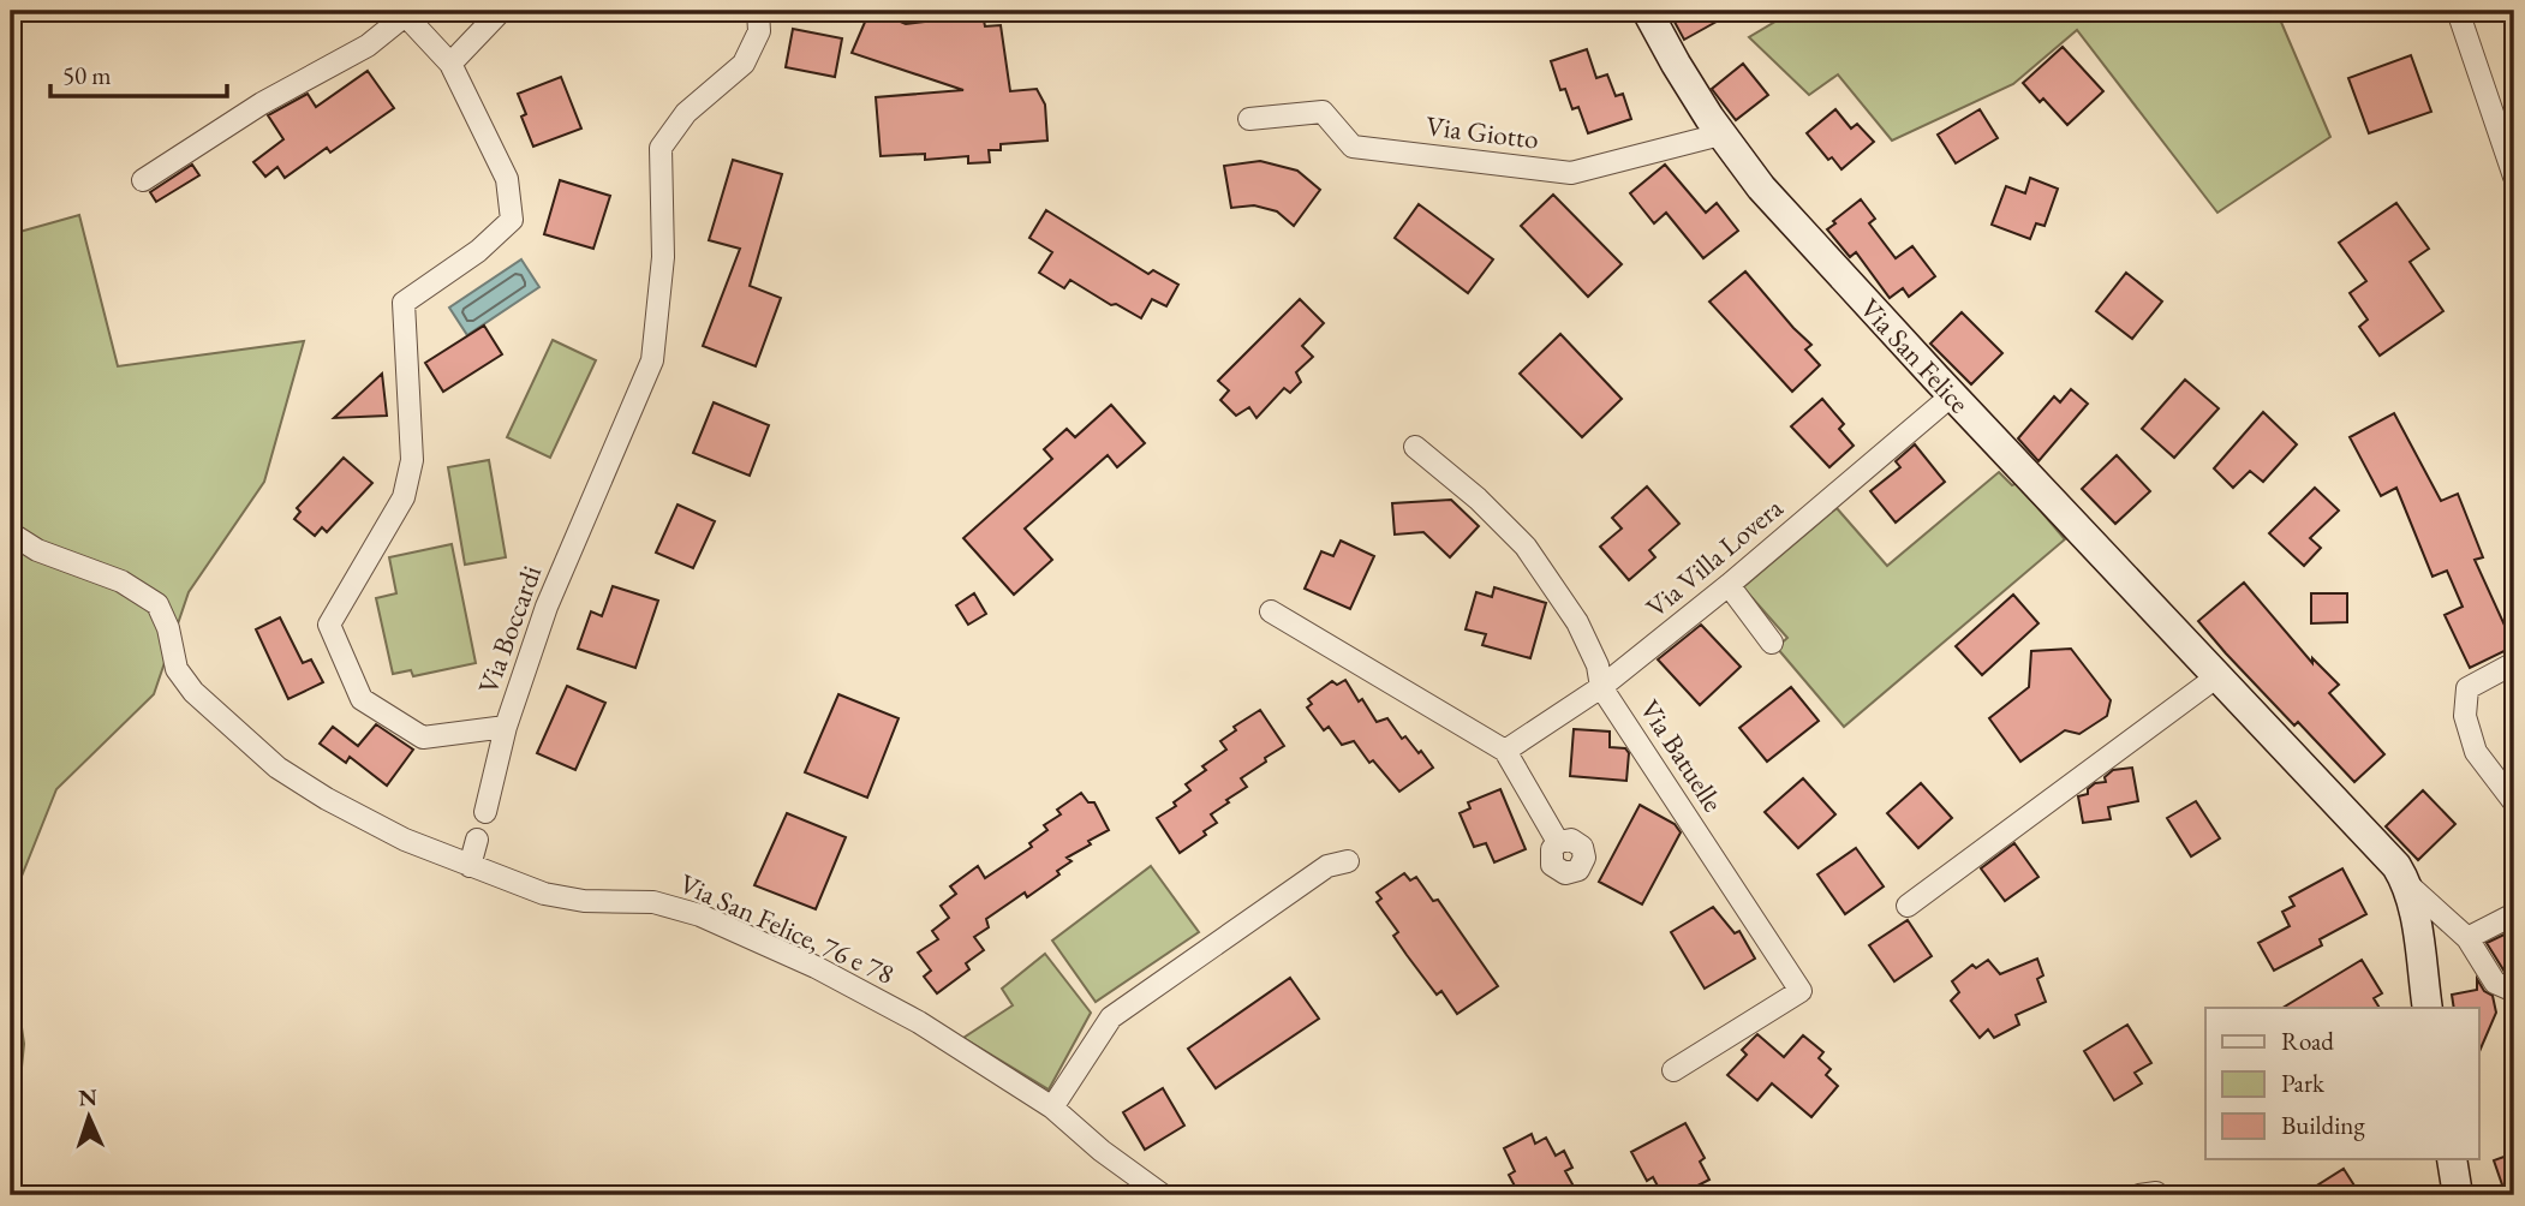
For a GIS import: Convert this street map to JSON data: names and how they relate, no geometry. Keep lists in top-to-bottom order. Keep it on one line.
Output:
{"streets":{"street":["Via Giotto","Via San Felice","Via Villa Lovera","Via Boccardi","Via Batuelle","Via San Felice, 76 e 78"]},"crossings":[["Via Giotto","Via San Felice"],["Via San Felice","Via Villa Lovera"],["Via Villa Lovera","Via Batuelle"]],"legend":["Road","Park","Building"],"scale_bar":"50 m","north":"top"}
